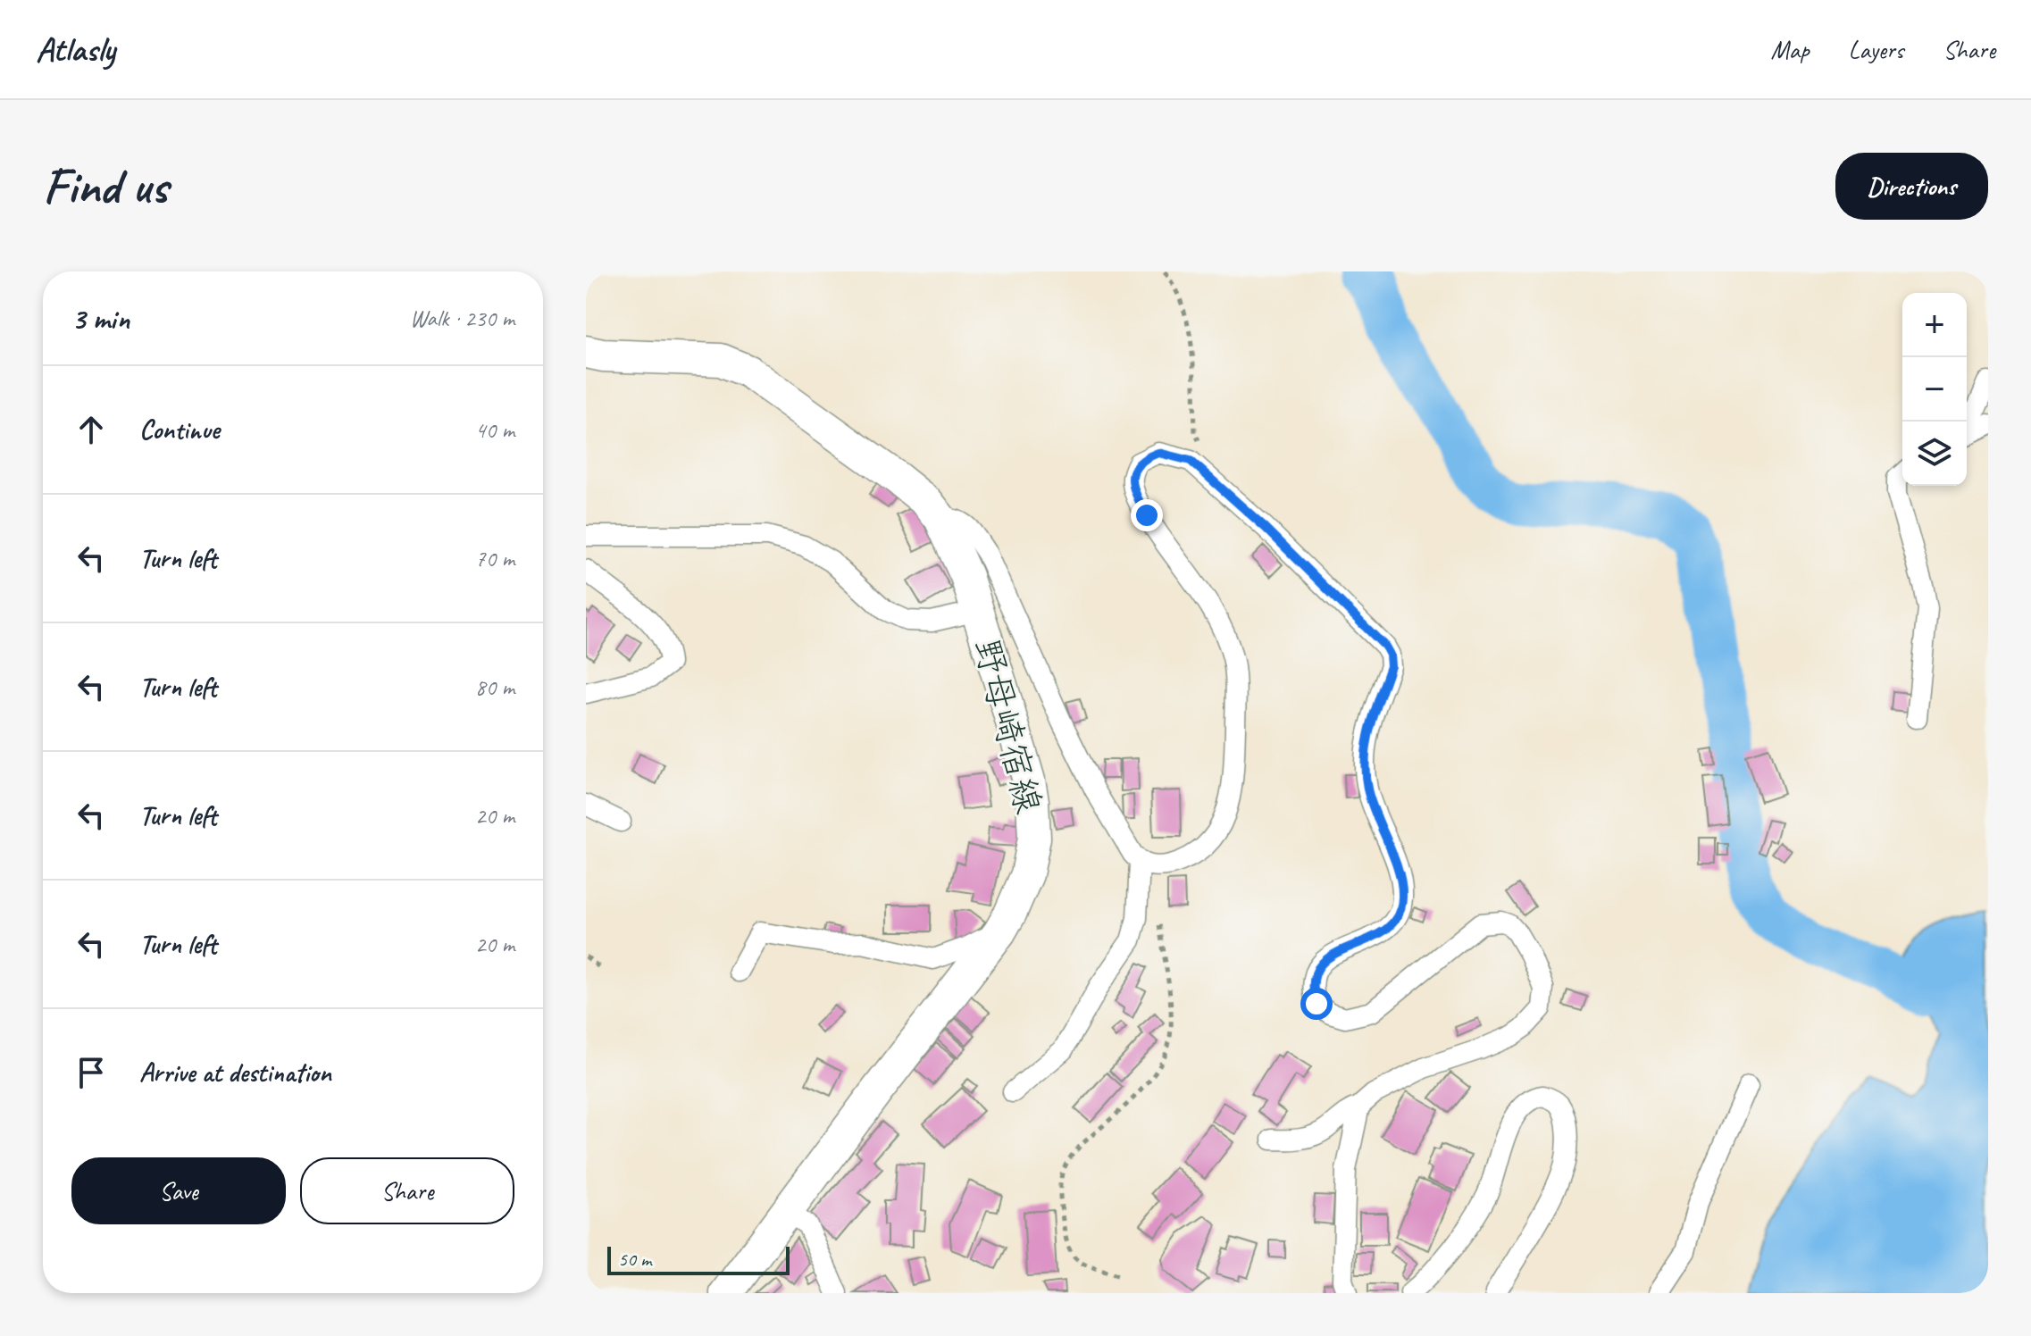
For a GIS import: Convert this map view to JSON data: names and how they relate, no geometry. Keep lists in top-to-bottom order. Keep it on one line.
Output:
{"streets":{"main road":["野母崎宿線"]},"scale_bar":"50 m","page":{"header":"Atlasly","nav":["Map","Layers","Share"],"buttons":["Directions",["Save","Share"]],"title":"Find us","heading":["3 min","Walk · 230 m"],"map_buttons":["+","−"],"list":[["Continue","40 m"],["Turn left","70 m"],["Turn left","80 m"],["Turn left","20 m"],["Turn left","20 m"],"Arrive at destination"],"scale":"50 m"}}
